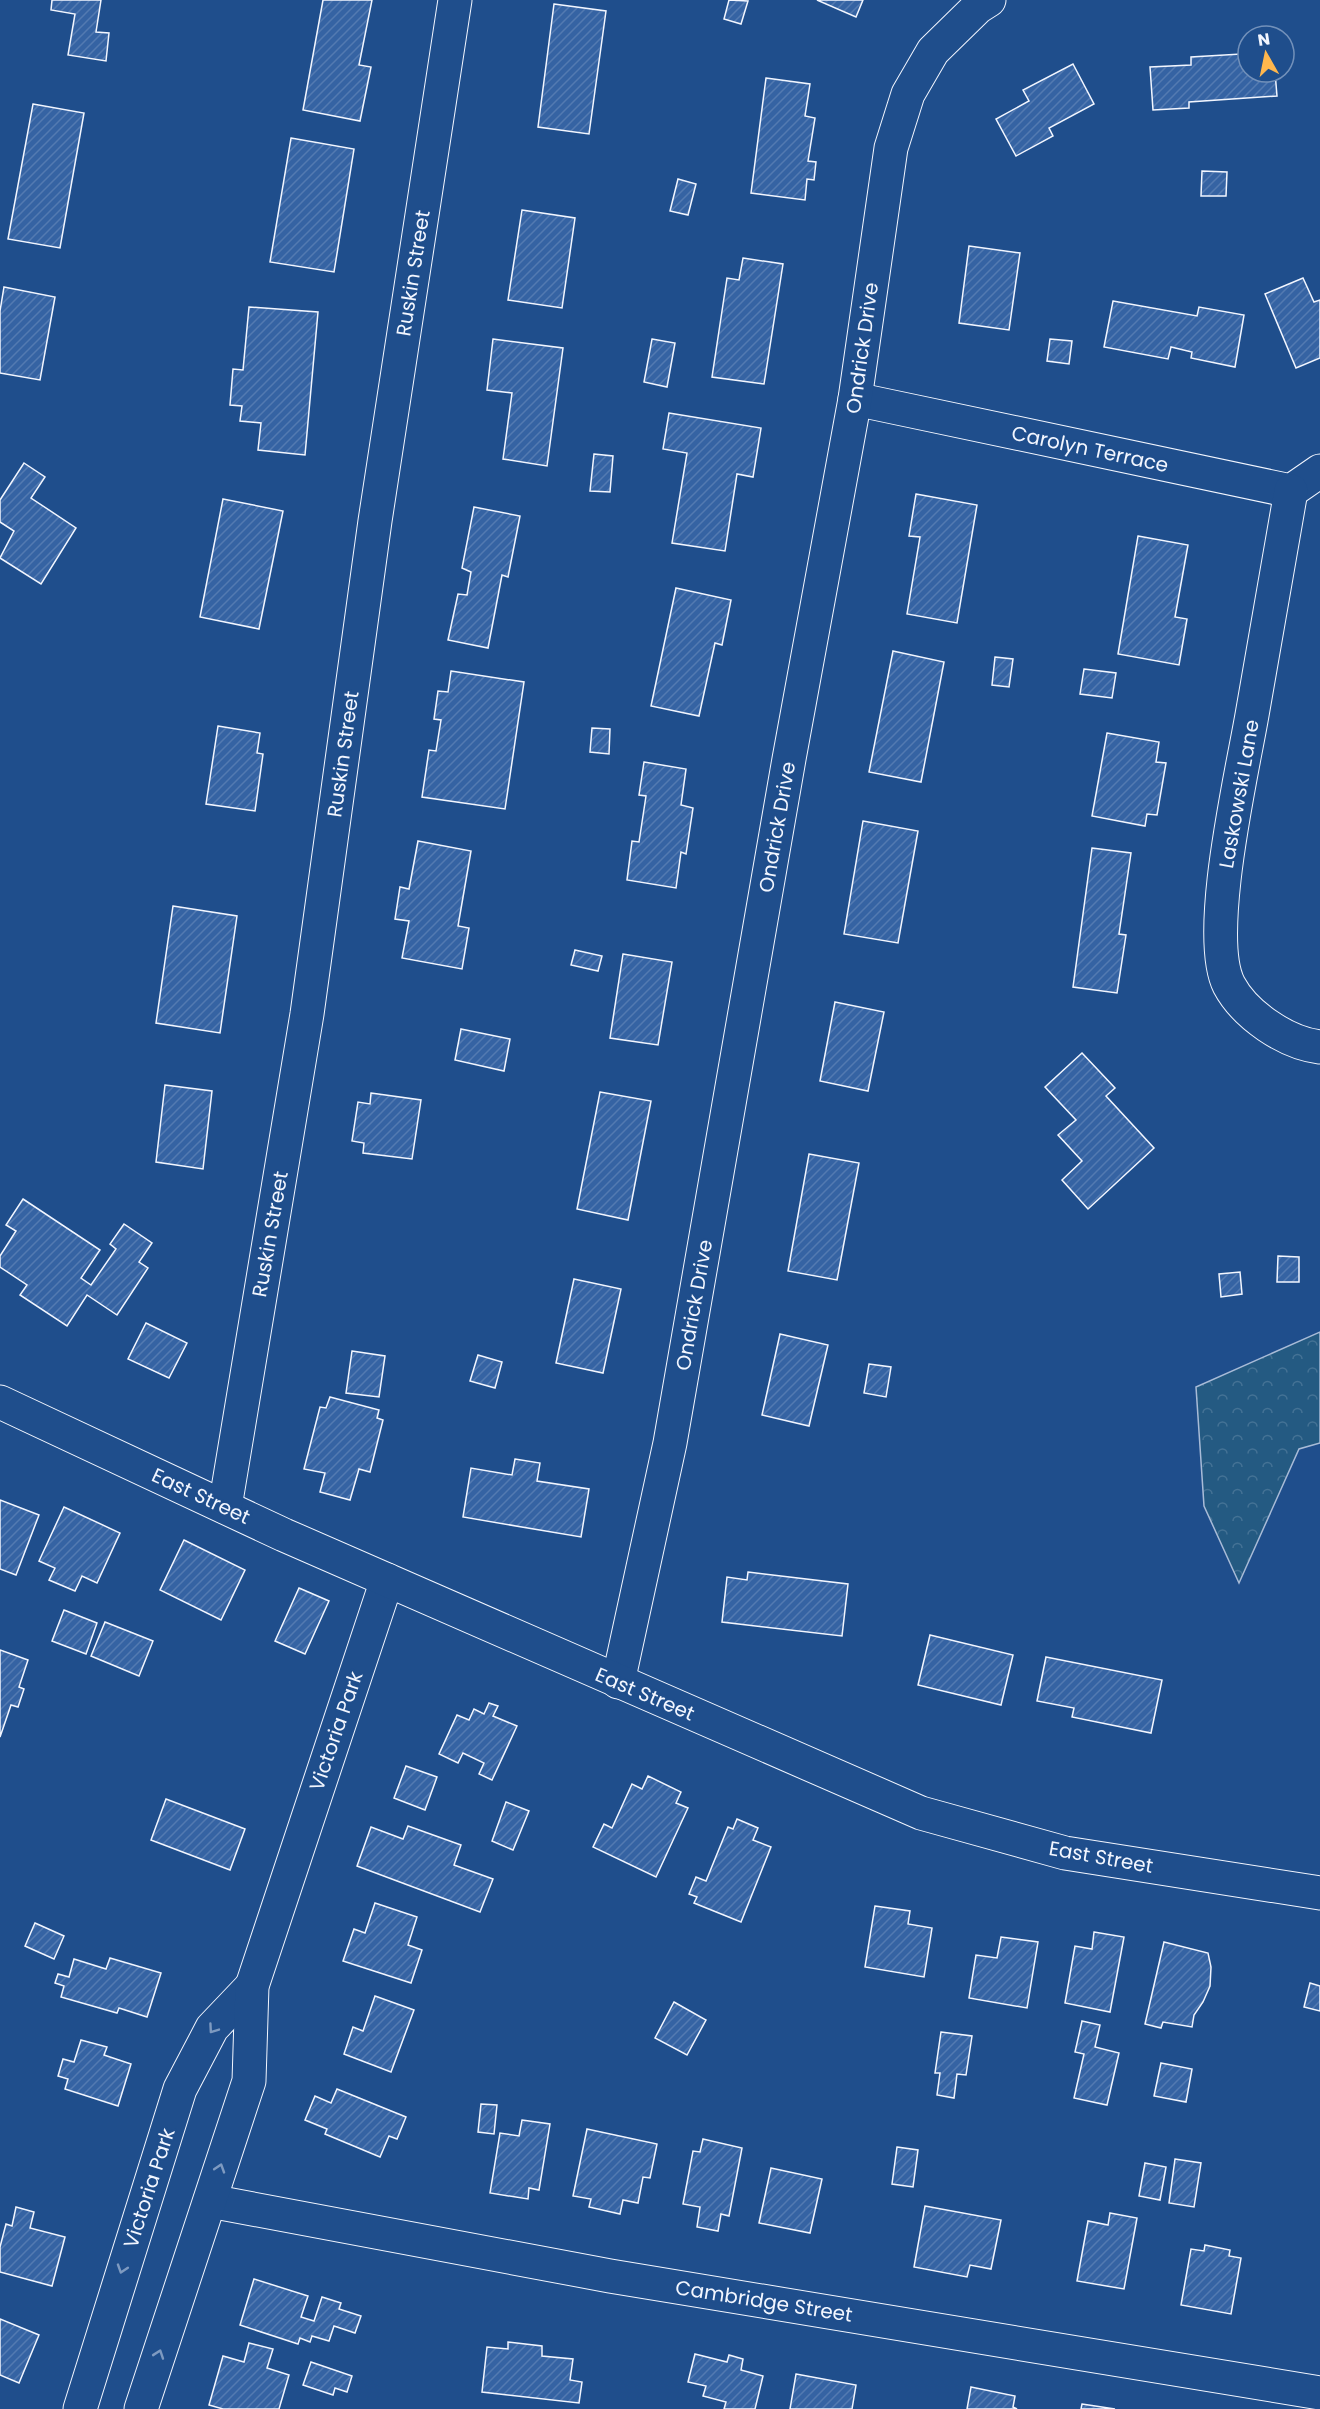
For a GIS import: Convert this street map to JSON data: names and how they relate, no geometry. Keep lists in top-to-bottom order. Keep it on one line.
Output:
{"streets":{"street":["Ruskin Street","Ondrick Drive","Carolyn Terrace","Laskowski Lane","East Street","Victoria Park","Cambridge Street"]},"crossings":[["Ruskin Street","East Street"],["Ondrick Drive","Carolyn Terrace"],["Ondrick Drive","East Street"],["Carolyn Terrace","Laskowski Lane"],["East Street","Victoria Park"],["Victoria Park","Cambridge Street"]],"north":"top"}
